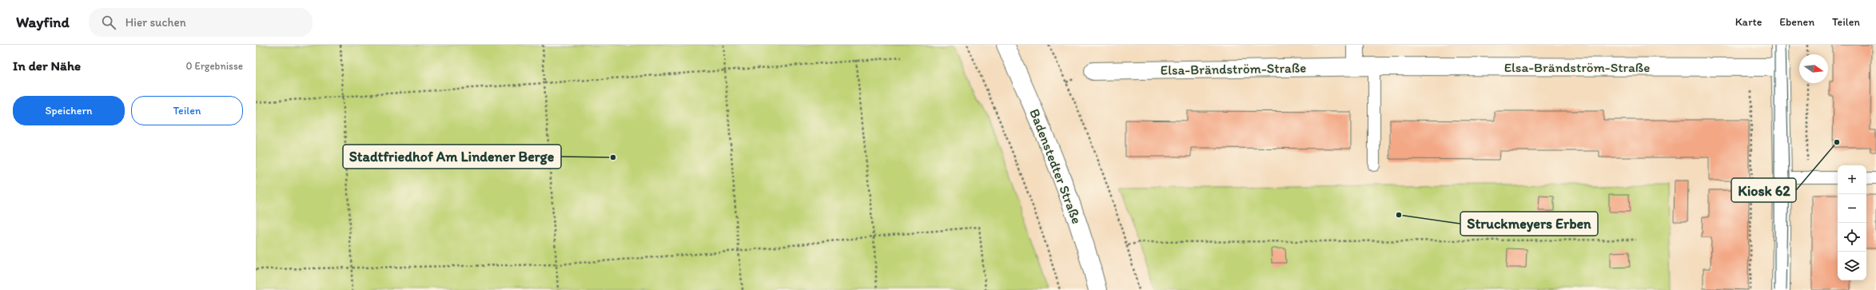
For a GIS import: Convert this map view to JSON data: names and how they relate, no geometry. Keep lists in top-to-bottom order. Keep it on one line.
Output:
{"streets":{"street":["Elsa-Brändström-Straße","Badenstedter Straße"]},"places":["Kiosk 62","Stadtfriedhof Am Lindener Berge","Struckmeyers Erben"],"north":"right","page":{"header":"Wayfind","search":"Hier suchen","nav":["Karte","Ebenen","Teilen"],"heading":["In der Nähe","0 Ergebnisse"],"buttons":["Speichern","Teilen"],"map_buttons":["+","−"]}}
